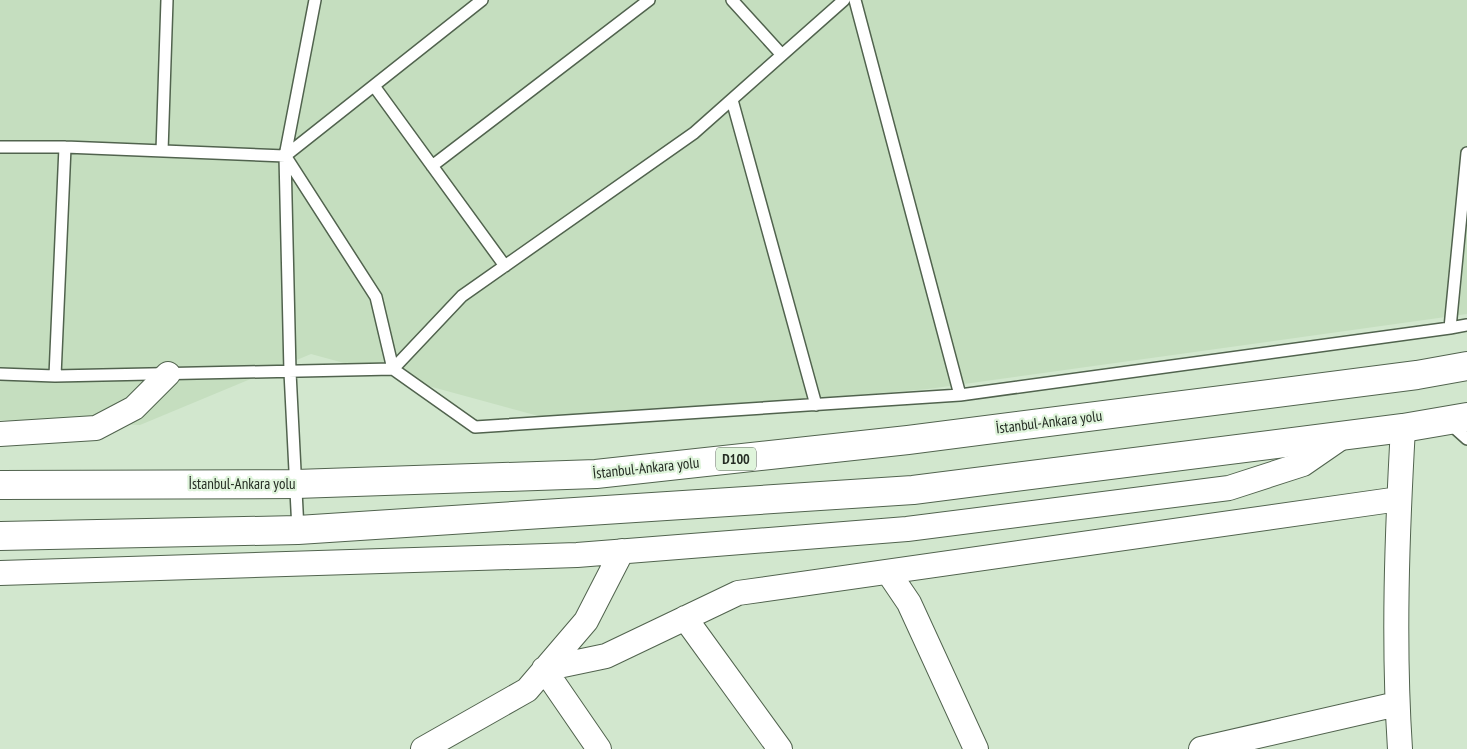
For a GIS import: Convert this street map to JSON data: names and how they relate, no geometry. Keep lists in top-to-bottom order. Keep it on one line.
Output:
{"streets":{"highway":["İstanbul-Ankara yolu","D100"]}}
